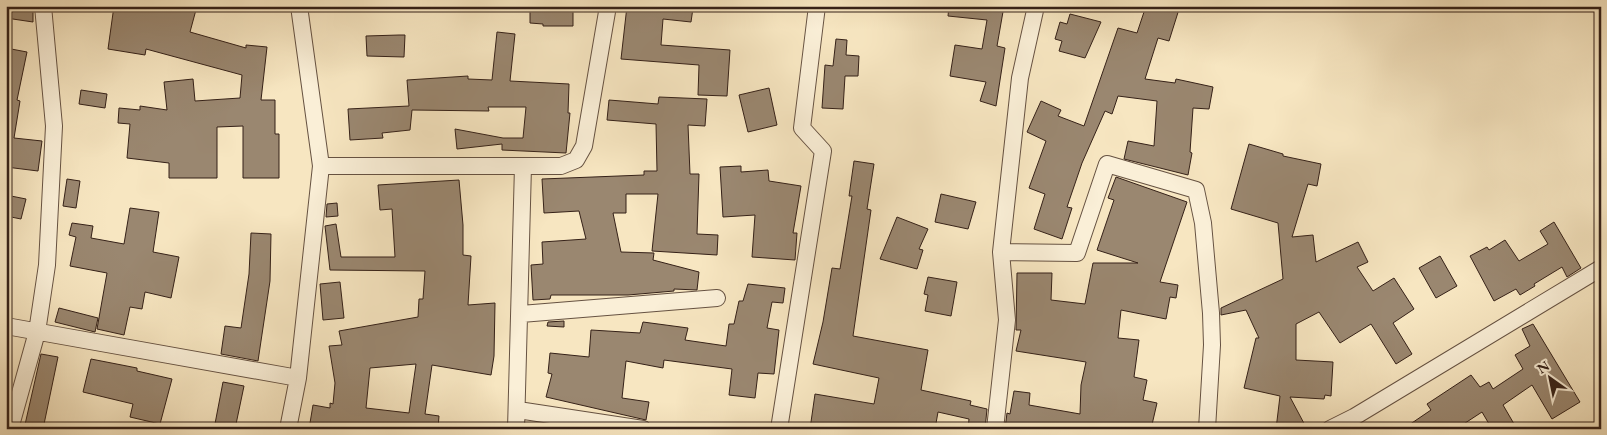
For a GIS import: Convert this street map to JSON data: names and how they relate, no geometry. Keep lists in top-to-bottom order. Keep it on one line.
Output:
{"north":"top left"}
